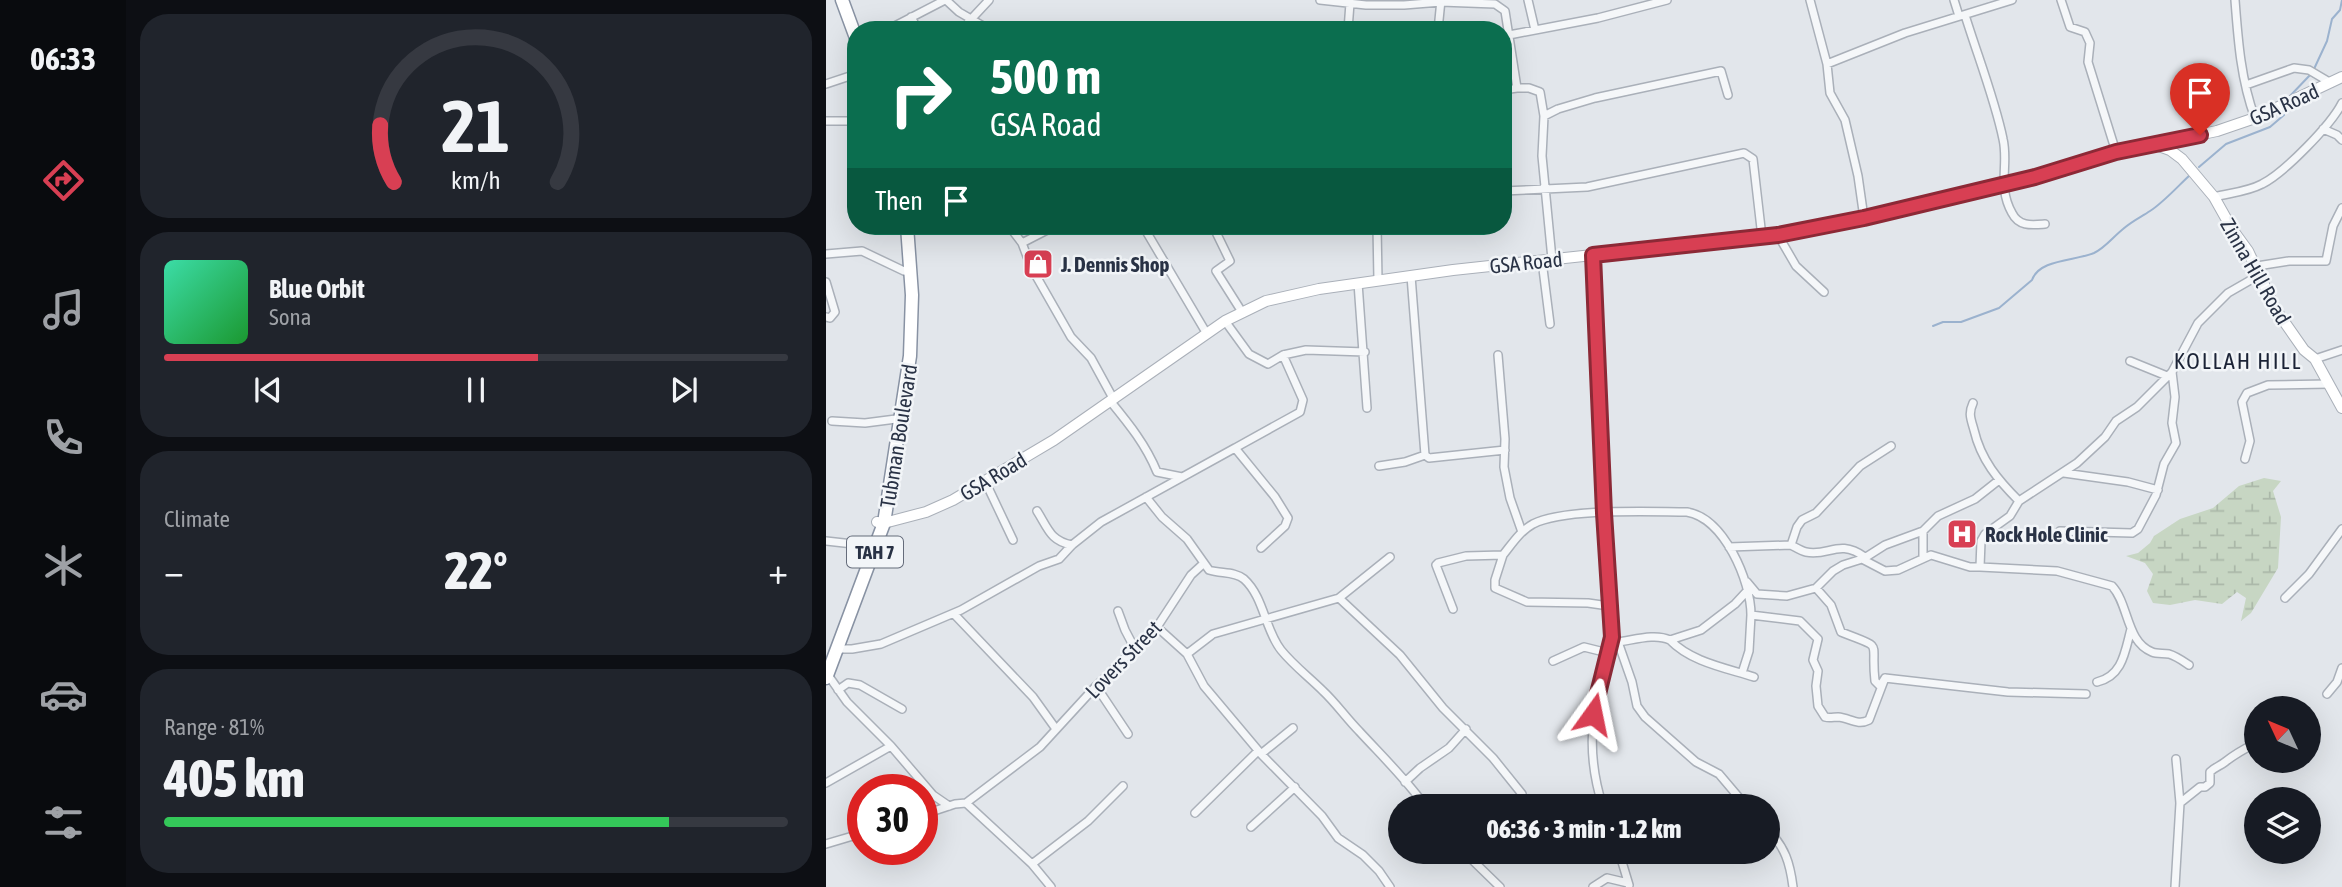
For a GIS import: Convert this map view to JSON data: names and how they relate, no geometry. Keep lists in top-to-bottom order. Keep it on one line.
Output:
{"streets":{"highway":["Tubman Boulevard","TAH 7"],"street":["GSA Road","Zinna Hill Road","Lovers Street"]},"crossings":[["GSA Road","Zinna Hill Road"],["GSA Road","Tubman Boulevard"]],"districts":["KOLLAH HILL"],"places":{"shop":["J. Dennis Shop"],"hospital":["Rock Hole Clinic"]},"north":"top left","page":{"tabs":"06:33","turn":["500 m","GSA Road"],"then":"Then","song":["Blue Orbit","Sona"],"tile":["Climate",["Range · 81%","405 km"]],"heat":["−","22°","+"],"limit":"30","trip":"06:36 · 3 min · 1.2 km","gauge":["21","km/h"]}}
